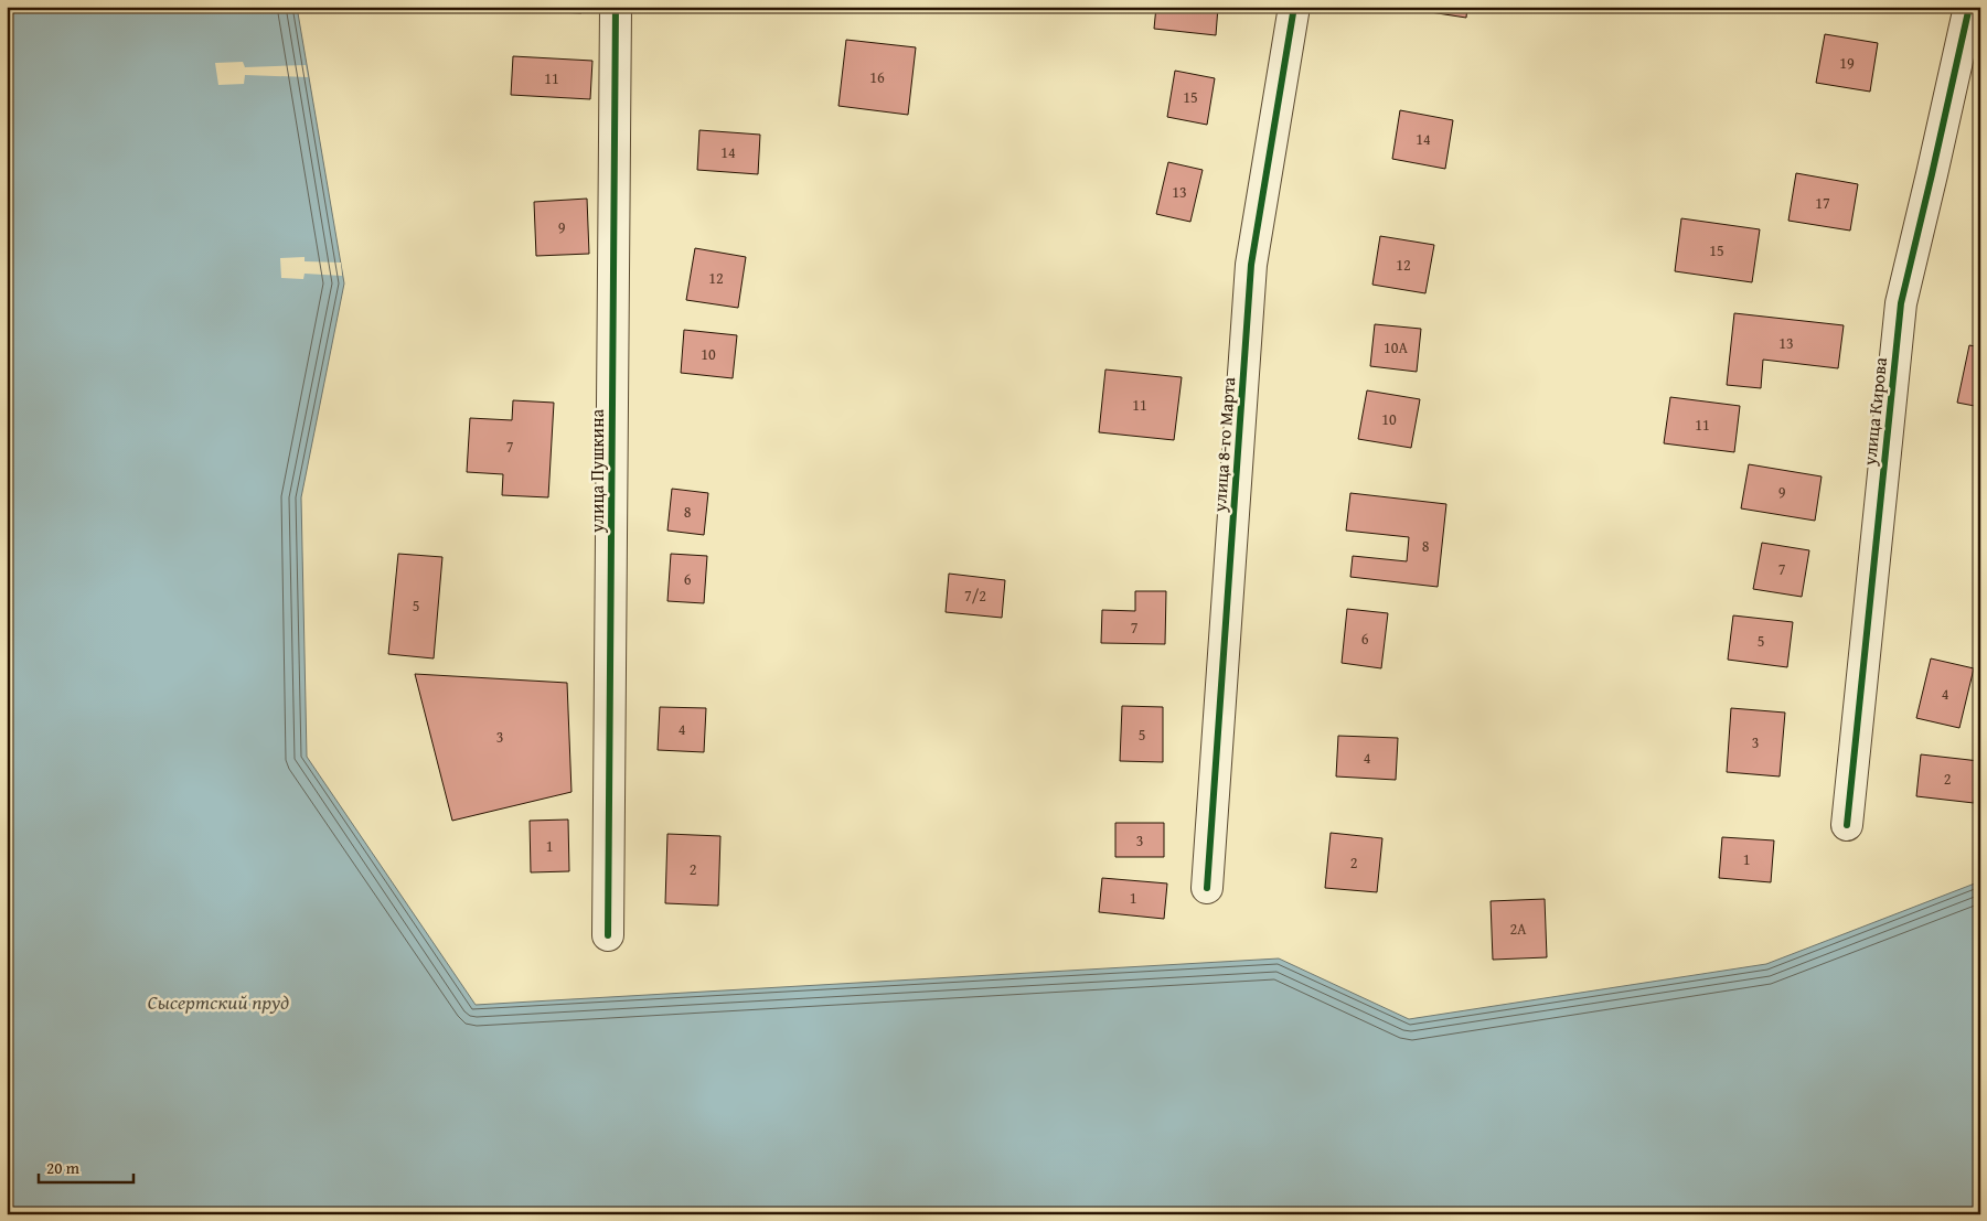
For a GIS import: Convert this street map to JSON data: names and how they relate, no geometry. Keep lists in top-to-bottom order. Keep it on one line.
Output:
{"streets":{"street":["улица Кирова","улица 8-го Марта","улица Пушкина"]},"water":["Сысертский пруд"],"house_numbers":["19","16","11","15","14","14","13","17","9","15","12","12","13","10А","10","11","10","11","7","9","8","8","7","6","7/2","5","7","6","5","4","4","5","3","3","4","2","3","1","1","2","2","1","2А"],"scale_bar":"20 m"}
